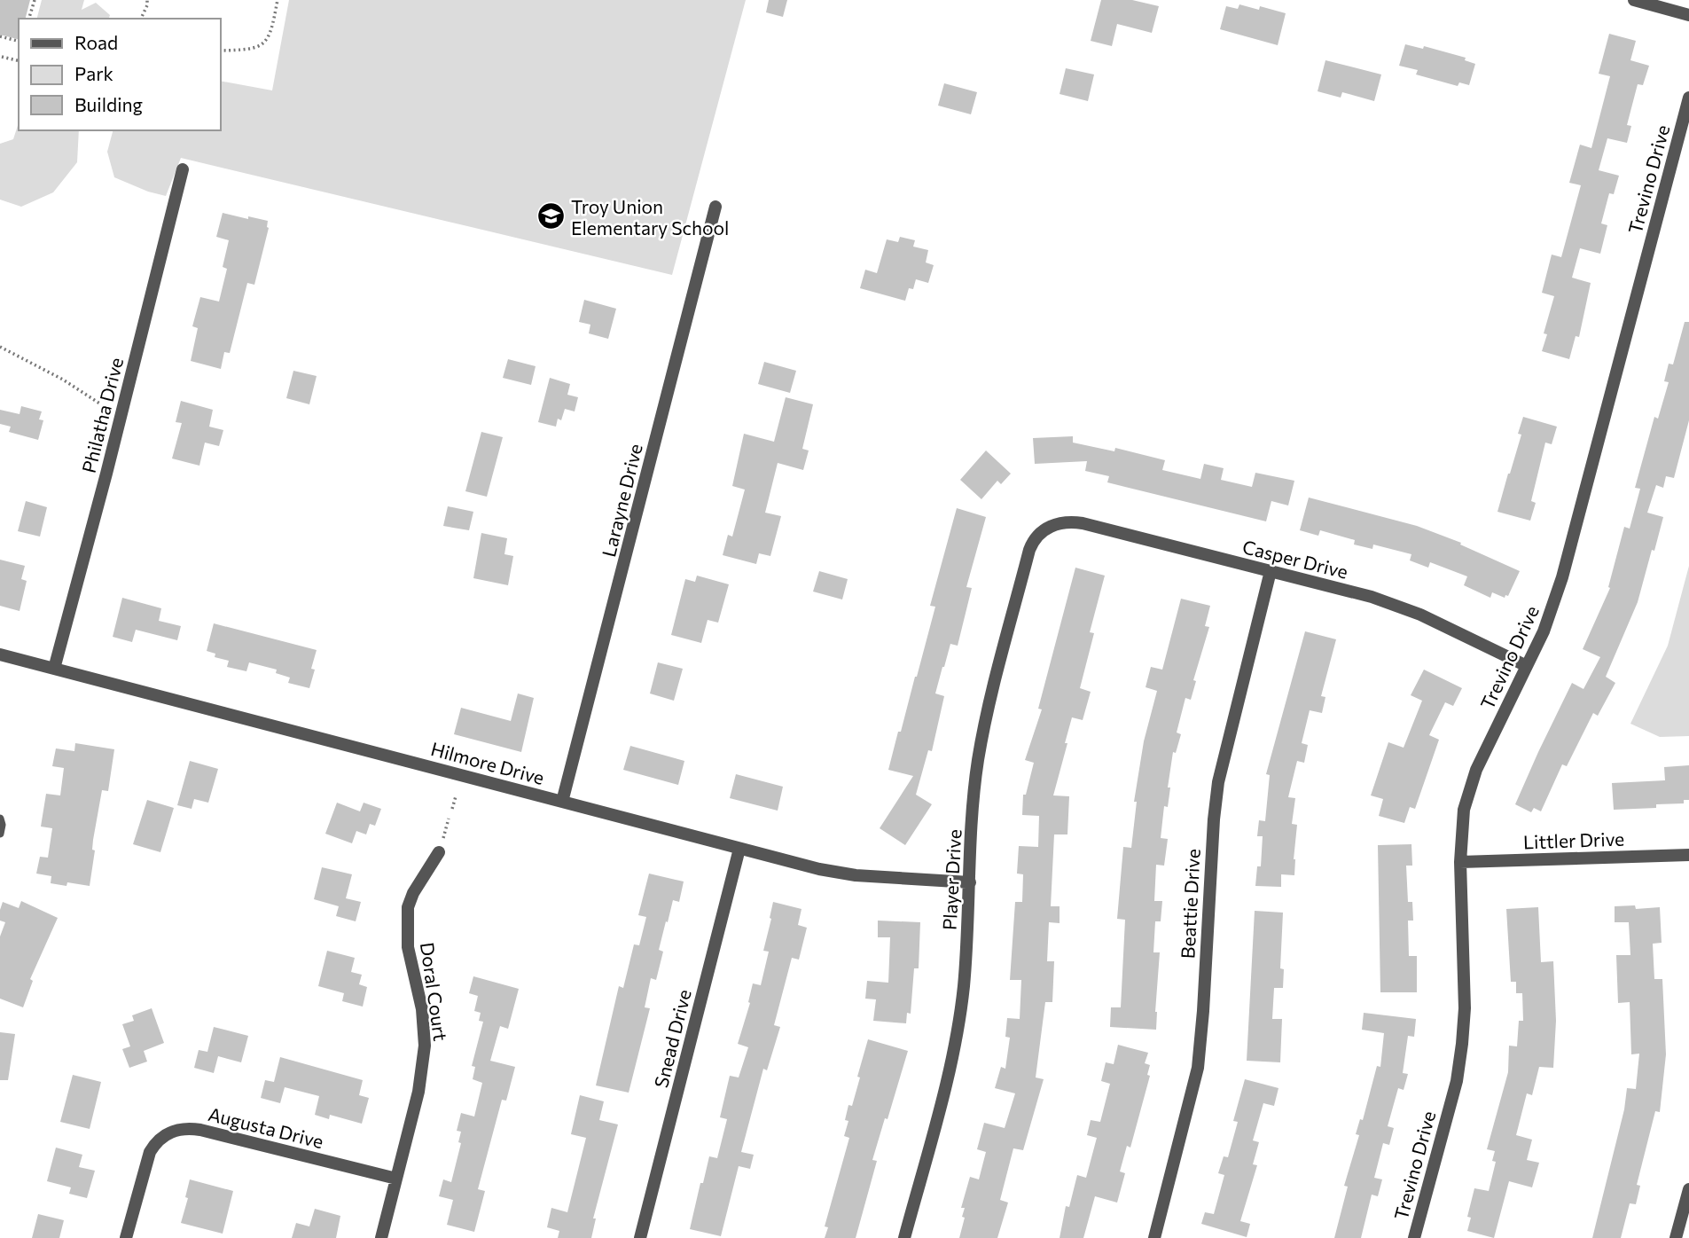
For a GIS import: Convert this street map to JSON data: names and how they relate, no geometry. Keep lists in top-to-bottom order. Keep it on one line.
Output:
{"streets":{"street":["Trevino Drive","Philatha Drive","Larayne Drive","Casper Drive","Hilmore Drive","Littler Drive","Player Drive","Beattie Drive","Doral Court","Snead Drive","Augusta Drive"]},"crossings":[["Trevino Drive","Casper Drive"],["Trevino Drive","Littler Drive"],["Philatha Drive","Hilmore Drive"],["Larayne Drive","Hilmore Drive"],["Casper Drive","Player Drive"],["Casper Drive","Beattie Drive"],["Hilmore Drive","Player Drive"],["Hilmore Drive","Snead Drive"],["Doral Court","Augusta Drive"]],"places":{"school or university":["Troy Union Elementary School"]},"legend":["Road","Park","Building"]}
